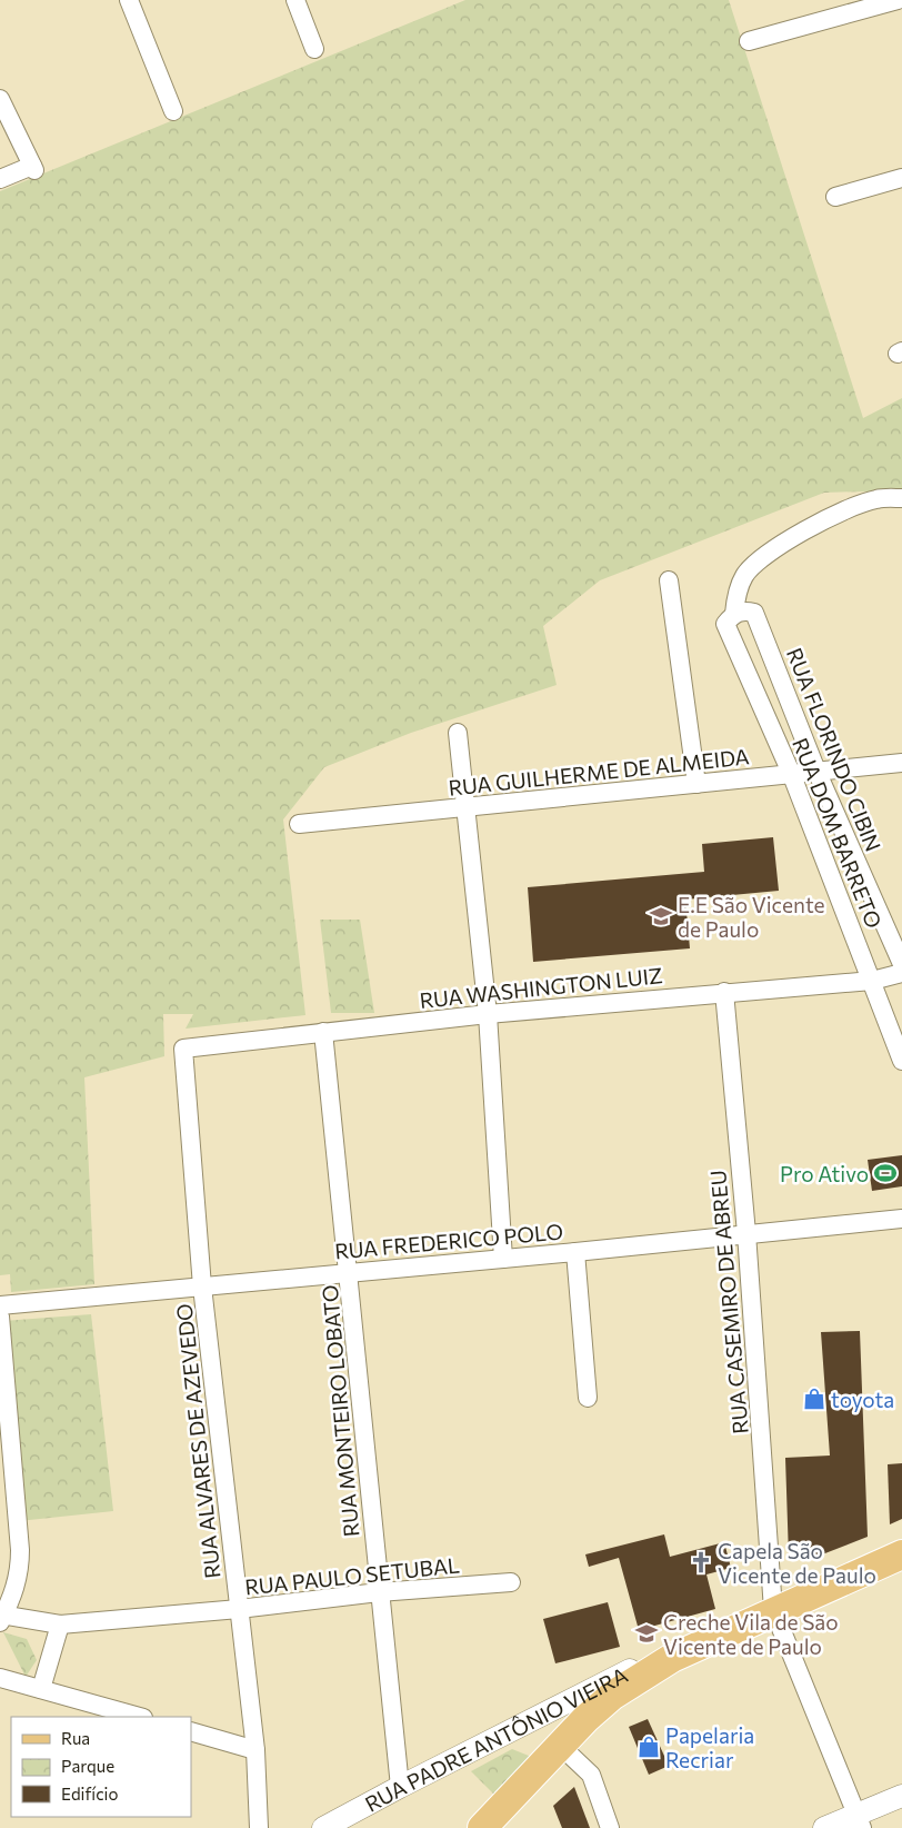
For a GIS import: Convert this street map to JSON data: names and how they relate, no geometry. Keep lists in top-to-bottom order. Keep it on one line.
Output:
{"streets":{"street":["RUA FLORINDO CIBIN","RUA GUILHERME DE ALMEIDA","RUA DOM BARRETO","RUA WASHINGTON LUIZ","RUA FREDERICO POLO","RUA CASEMIRO DE ABREU","RUA MONTEIRO LOBATO","RUA ALVARES DE AZEVEDO","RUA PAULO SETUBAL","RUA PADRE ANTÔNIO VIEIRA"]},"crossings":[["RUA FLORINDO CIBIN","RUA GUILHERME DE ALMEIDA"],["RUA FLORINDO CIBIN","RUA DOM BARRETO"],["RUA GUILHERME DE ALMEIDA","RUA DOM BARRETO"],["RUA DOM BARRETO","RUA WASHINGTON LUIZ"],["RUA WASHINGTON LUIZ","RUA CASEMIRO DE ABREU"],["RUA WASHINGTON LUIZ","RUA MONTEIRO LOBATO"],["RUA WASHINGTON LUIZ","RUA ALVARES DE AZEVEDO"],["RUA FREDERICO POLO","RUA CASEMIRO DE ABREU"],["RUA FREDERICO POLO","RUA MONTEIRO LOBATO"],["RUA FREDERICO POLO","RUA ALVARES DE AZEVEDO"],["RUA MONTEIRO LOBATO","RUA PAULO SETUBAL"],["RUA MONTEIRO LOBATO","RUA PADRE ANTÔNIO VIEIRA"],["RUA ALVARES DE AZEVEDO","RUA PAULO SETUBAL"]],"places":{"school or university":["E.E São Vicente de Paulo","Creche Vila de São Vicente de Paulo"],"sports":["Pro Ativo"],"shop":["toyota","Papelaria Recriar"],"church":["Capela São Vicente de Paulo"]},"legend":["Rua","Parque","Edifício"]}
